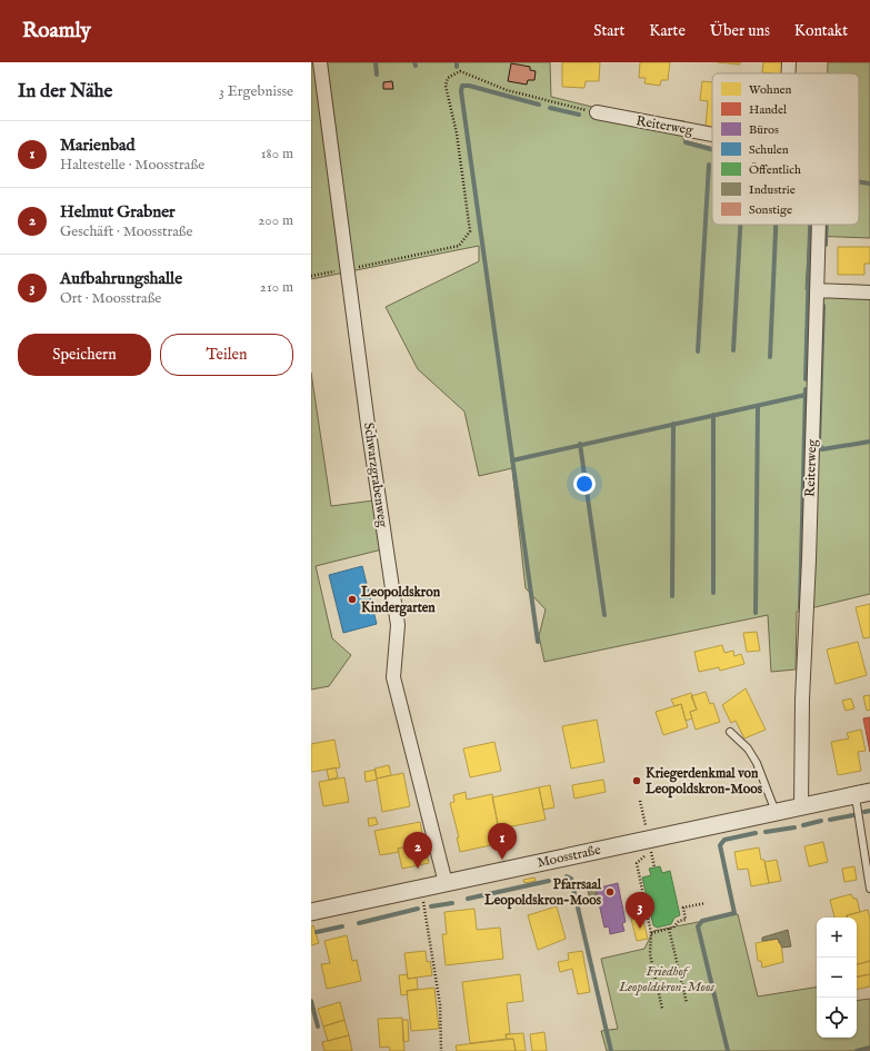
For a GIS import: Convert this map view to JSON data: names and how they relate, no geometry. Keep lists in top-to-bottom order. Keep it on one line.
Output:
{"streets":{"street":["Reiterweg","Schwarzgrabenweg","Moosstraße"]},"crossings":[["Reiterweg","Moosstraße"],["Schwarzgrabenweg","Moosstraße"]],"parks":["Friedhof Leopoldskron-Moos"],"places":["Leopoldskron Kindergarten","Kriegerdenkmal von Leopoldskron-Moos","Pfarrsaal Leopoldskron-Moos"],"legend":["Wohnen","Handel","Büros","Schulen","Öffentlich","Industrie","Sonstige"],"page":{"header":"Roamly","nav":["Start","Karte","Über uns","Kontakt"],"heading":["In der Nähe","3 Ergebnisse"],"list":[{"mark":"1","name":"Marienbad","note":"Haltestelle · Moosstraße","value":"180 m"},{"mark":"2","name":"Helmut Grabner","note":"Geschäft · Moosstraße","value":"200 m"},{"mark":"3","name":"Aufbahrungshalle","note":"Ort · Moosstraße","value":"210 m"}],"buttons":["Speichern","Teilen"],"pins":["1","2","3"],"map_buttons":["+","−"]}}
